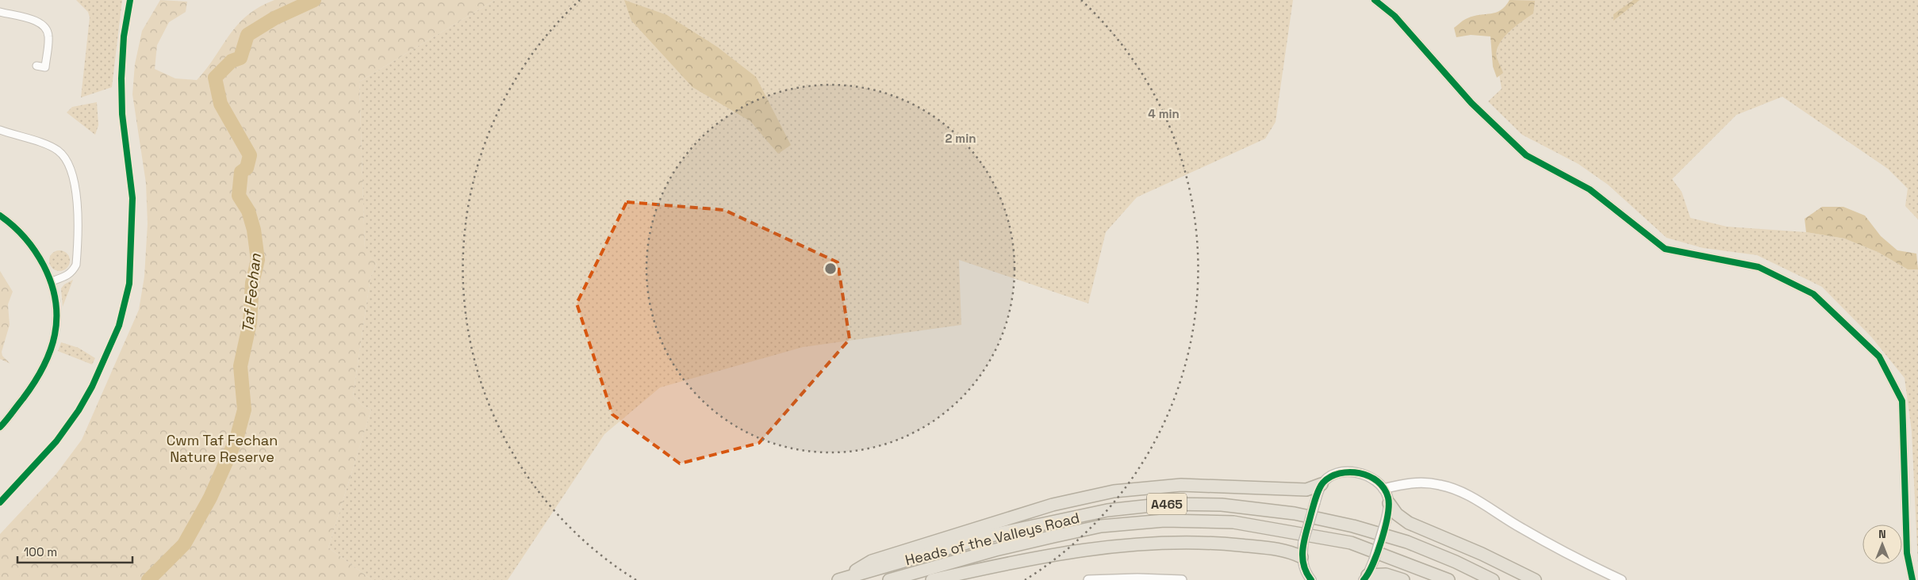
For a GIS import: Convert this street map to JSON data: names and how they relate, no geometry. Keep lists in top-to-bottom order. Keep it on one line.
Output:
{"streets":{"highway":["A465","Heads of the Valleys Road"]},"water":["Taf Fechan"],"parks":["Cwm Taf Fechan Nature Reserve"],"scale_bar":"100 m","north":"top","rings":["4 min","2 min"]}
